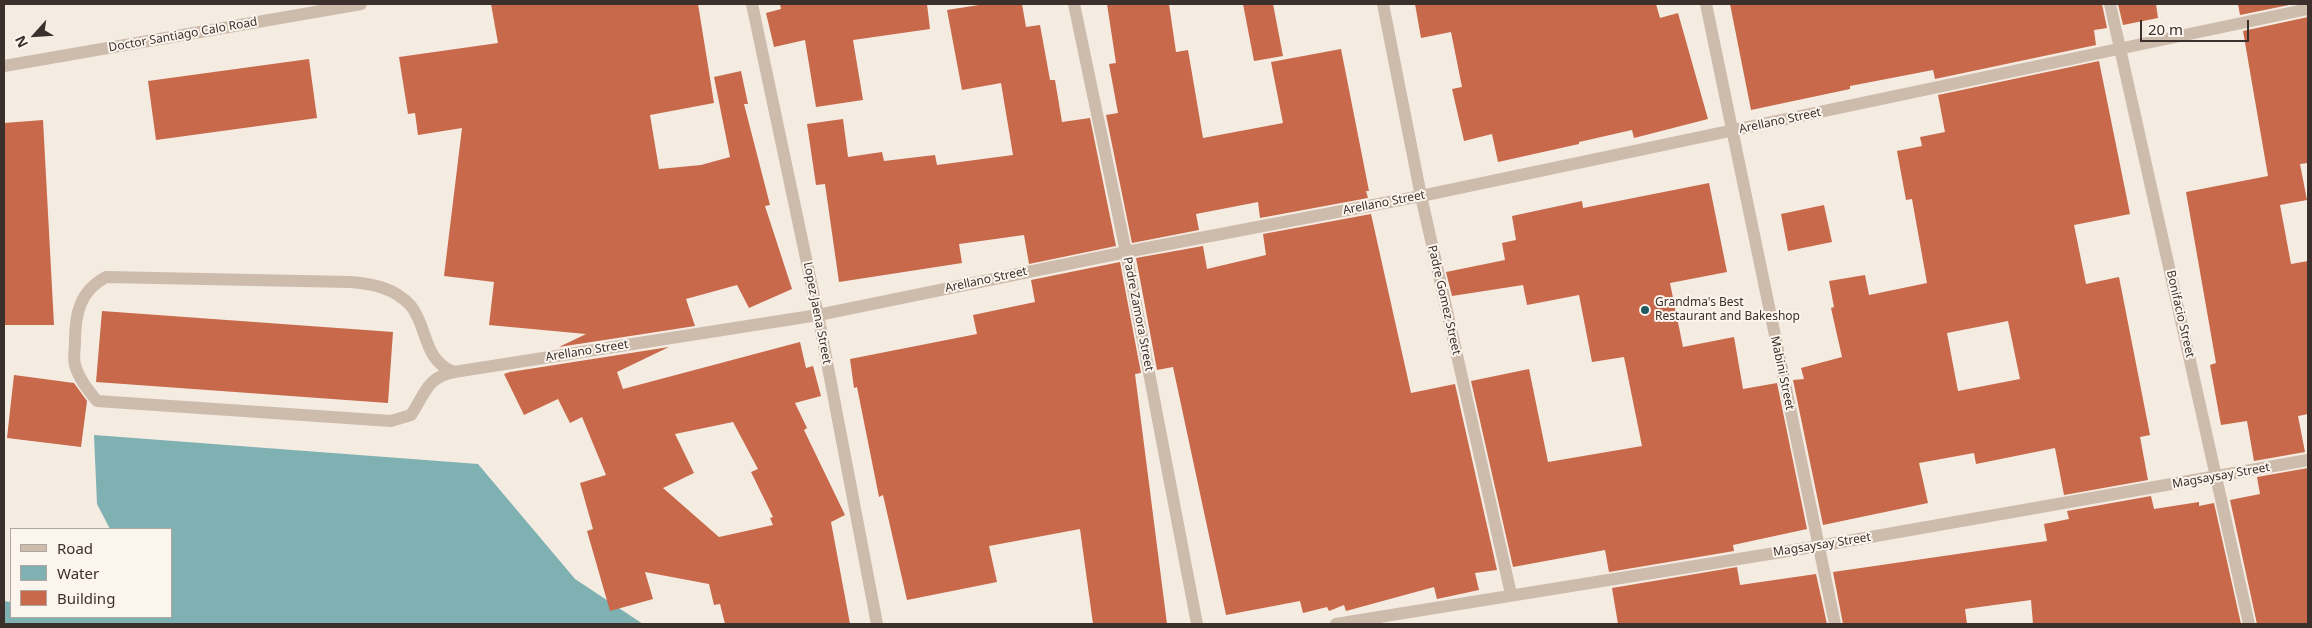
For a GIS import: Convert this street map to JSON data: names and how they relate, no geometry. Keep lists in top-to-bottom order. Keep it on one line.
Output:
{"streets":{"street":["Doctor Santiago Calo Road","Arellano Street","Padre Gomez Street","Lopez Jaena Street","Padre Zamora Street","Bonifacio Street","Mabini Street","Magsaysay Street"]},"crossings":[["Arellano Street","Padre Gomez Street"],["Arellano Street","Lopez Jaena Street"],["Arellano Street","Padre Zamora Street"],["Arellano Street","Bonifacio Street"],["Arellano Street","Mabini Street"],["Padre Gomez Street","Magsaysay Street"],["Bonifacio Street","Magsaysay Street"],["Mabini Street","Magsaysay Street"]],"places":["Grandma's Best Restaurant and Bakeshop"],"legend":["Road","Water","Building"],"scale_bar":"20 m","north":"bottom left"}
